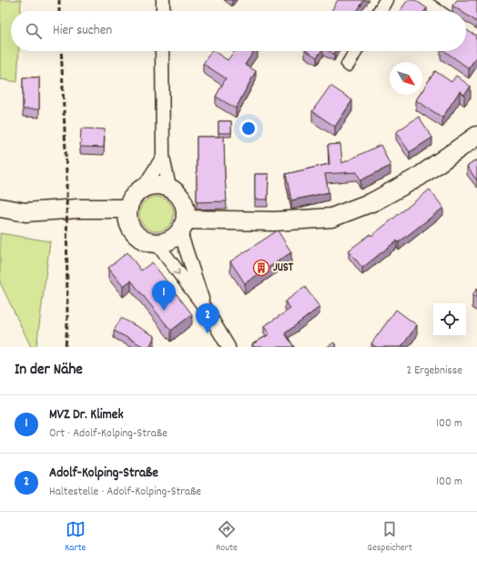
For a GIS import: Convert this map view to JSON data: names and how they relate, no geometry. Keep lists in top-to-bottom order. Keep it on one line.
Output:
{"places":{"building":["JUST"]},"north":"bottom right","page":{"search":"Hier suchen","pins":["1","2"],"heading":["In der Nähe","2 Ergebnisse"],"list":[{"mark":"1","name":"MVZ Dr. Klimek","note":"Ort · Adolf-Kolping-Straße","value":"100 m"},{"mark":"2","name":"Adolf-Kolping-Straße","note":"Haltestelle · Adolf-Kolping-Straße","value":"100 m"}],"nav":["Karte","Route","Gespeichert"]}}
